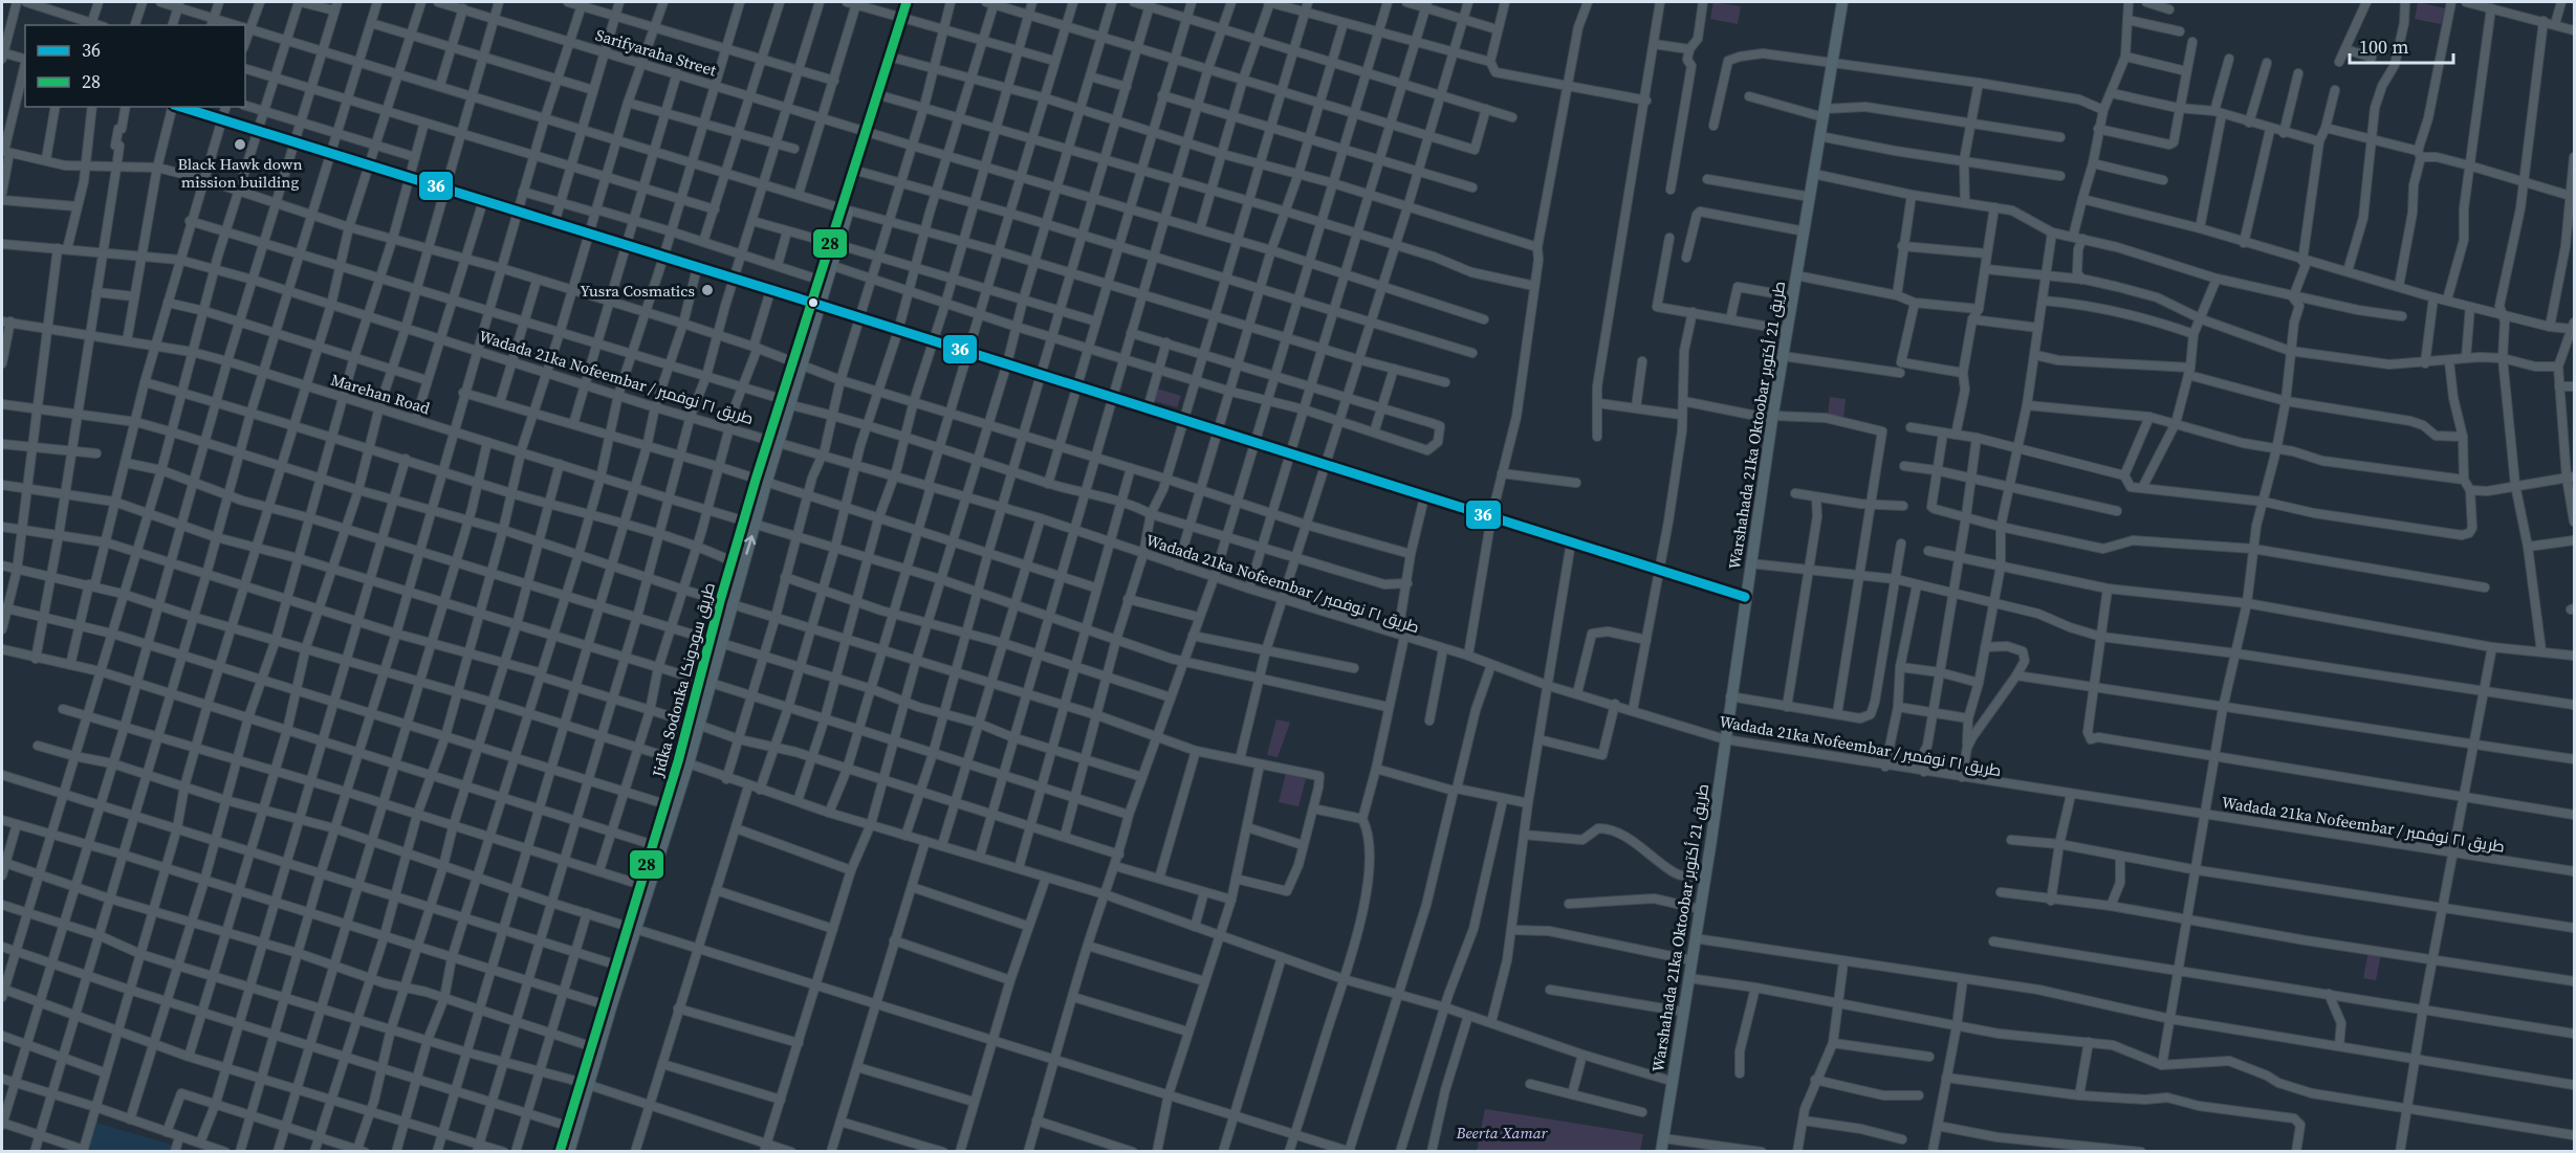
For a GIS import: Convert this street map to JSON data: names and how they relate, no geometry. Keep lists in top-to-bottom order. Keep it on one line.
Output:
{"streets":{"main road":["Warshahada 21ka Oktoobar طريق 21 أكتوبر","Jidka Sodonka طريق سودونكا"],"street":["Sarifyaraha Street","Wadada 21ka Nofeembar / طريق ٢١ نوفمبر","Marehan Road"]},"crossings":[["Sarifyaraha Street","Jidka Sodonka طريق سودونكا"],["Wadada 21ka Nofeembar / طريق ٢١ نوفمبر","Warshahada 21ka Oktoobar طريق 21 أكتوبر"],["Wadada 21ka Nofeembar / طريق ٢١ نوفمبر","Jidka Sodonka طريق سودونكا"],["Marehan Road","Jidka Sodonka طريق سودونكا"]],"parks":["Beerta Xamar"],"places":["Black Hawk down mission building","Yusra Cosmatics"],"lines":["transit line 28","transit line 36"],"legend":["36","28"],"scale_bar":"100 m"}
